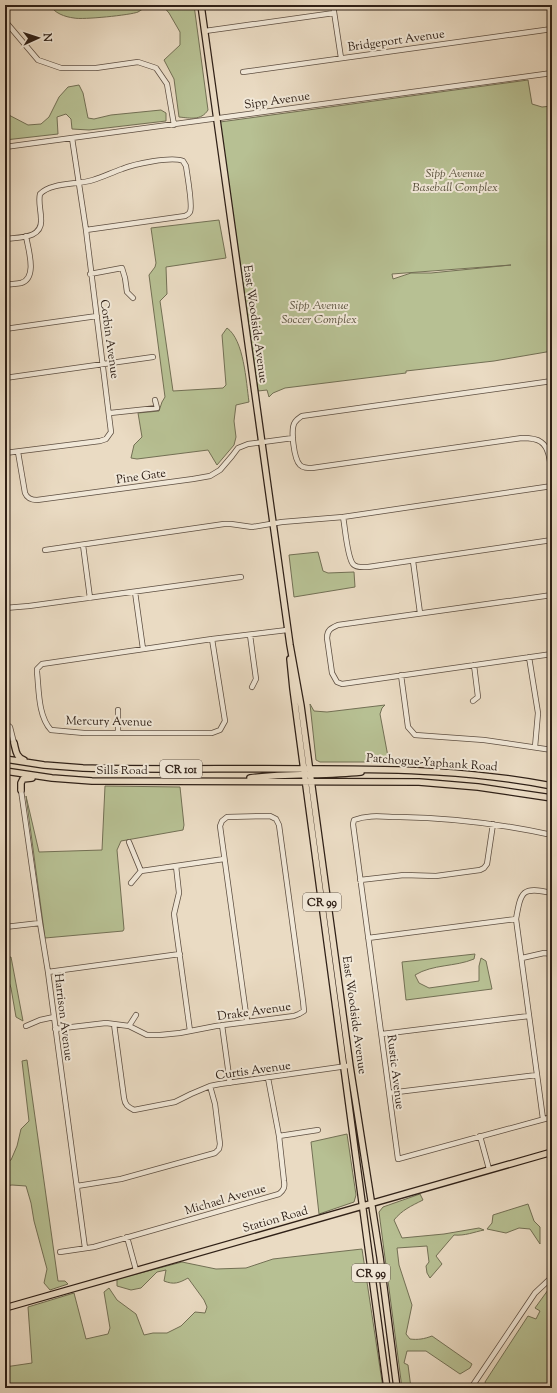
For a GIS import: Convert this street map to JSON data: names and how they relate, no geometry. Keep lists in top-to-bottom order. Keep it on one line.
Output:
{"streets":{"main road":["East Woodside Avenue","Patchogue-Yaphank Road","CR 101","Sills Road","CR 99","Station Road"],"street":["Bridgeport Avenue","Sipp Avenue","Corbin Avenue","Pine Gate","Mercury Avenue","Drake Avenue","Harrison Avenue","Curtis Avenue","Rustic Avenue","Michael Avenue"]},"crossings":[["Sipp Avenue","East Woodside Avenue"],["Sipp Avenue","Corbin Avenue"],["East Woodside Avenue","Pine Gate"],["East Woodside Avenue","Mercury Avenue"],["East Woodside Avenue","Patchogue-Yaphank Road"],["East Woodside Avenue","Sills Road"],["East Woodside Avenue","Curtis Avenue"],["East Woodside Avenue","Station Road"],["Corbin Avenue","Pine Gate"],["Patchogue-Yaphank Road","Sills Road"],["Drake Avenue","Harrison Avenue"],["Drake Avenue","Curtis Avenue"],["Harrison Avenue","Michael Avenue"],["Curtis Avenue","Michael Avenue"]],"parks":["Sipp Avenue Baseball Complex","Sipp Avenue Soccer Complex"],"north":"right"}
